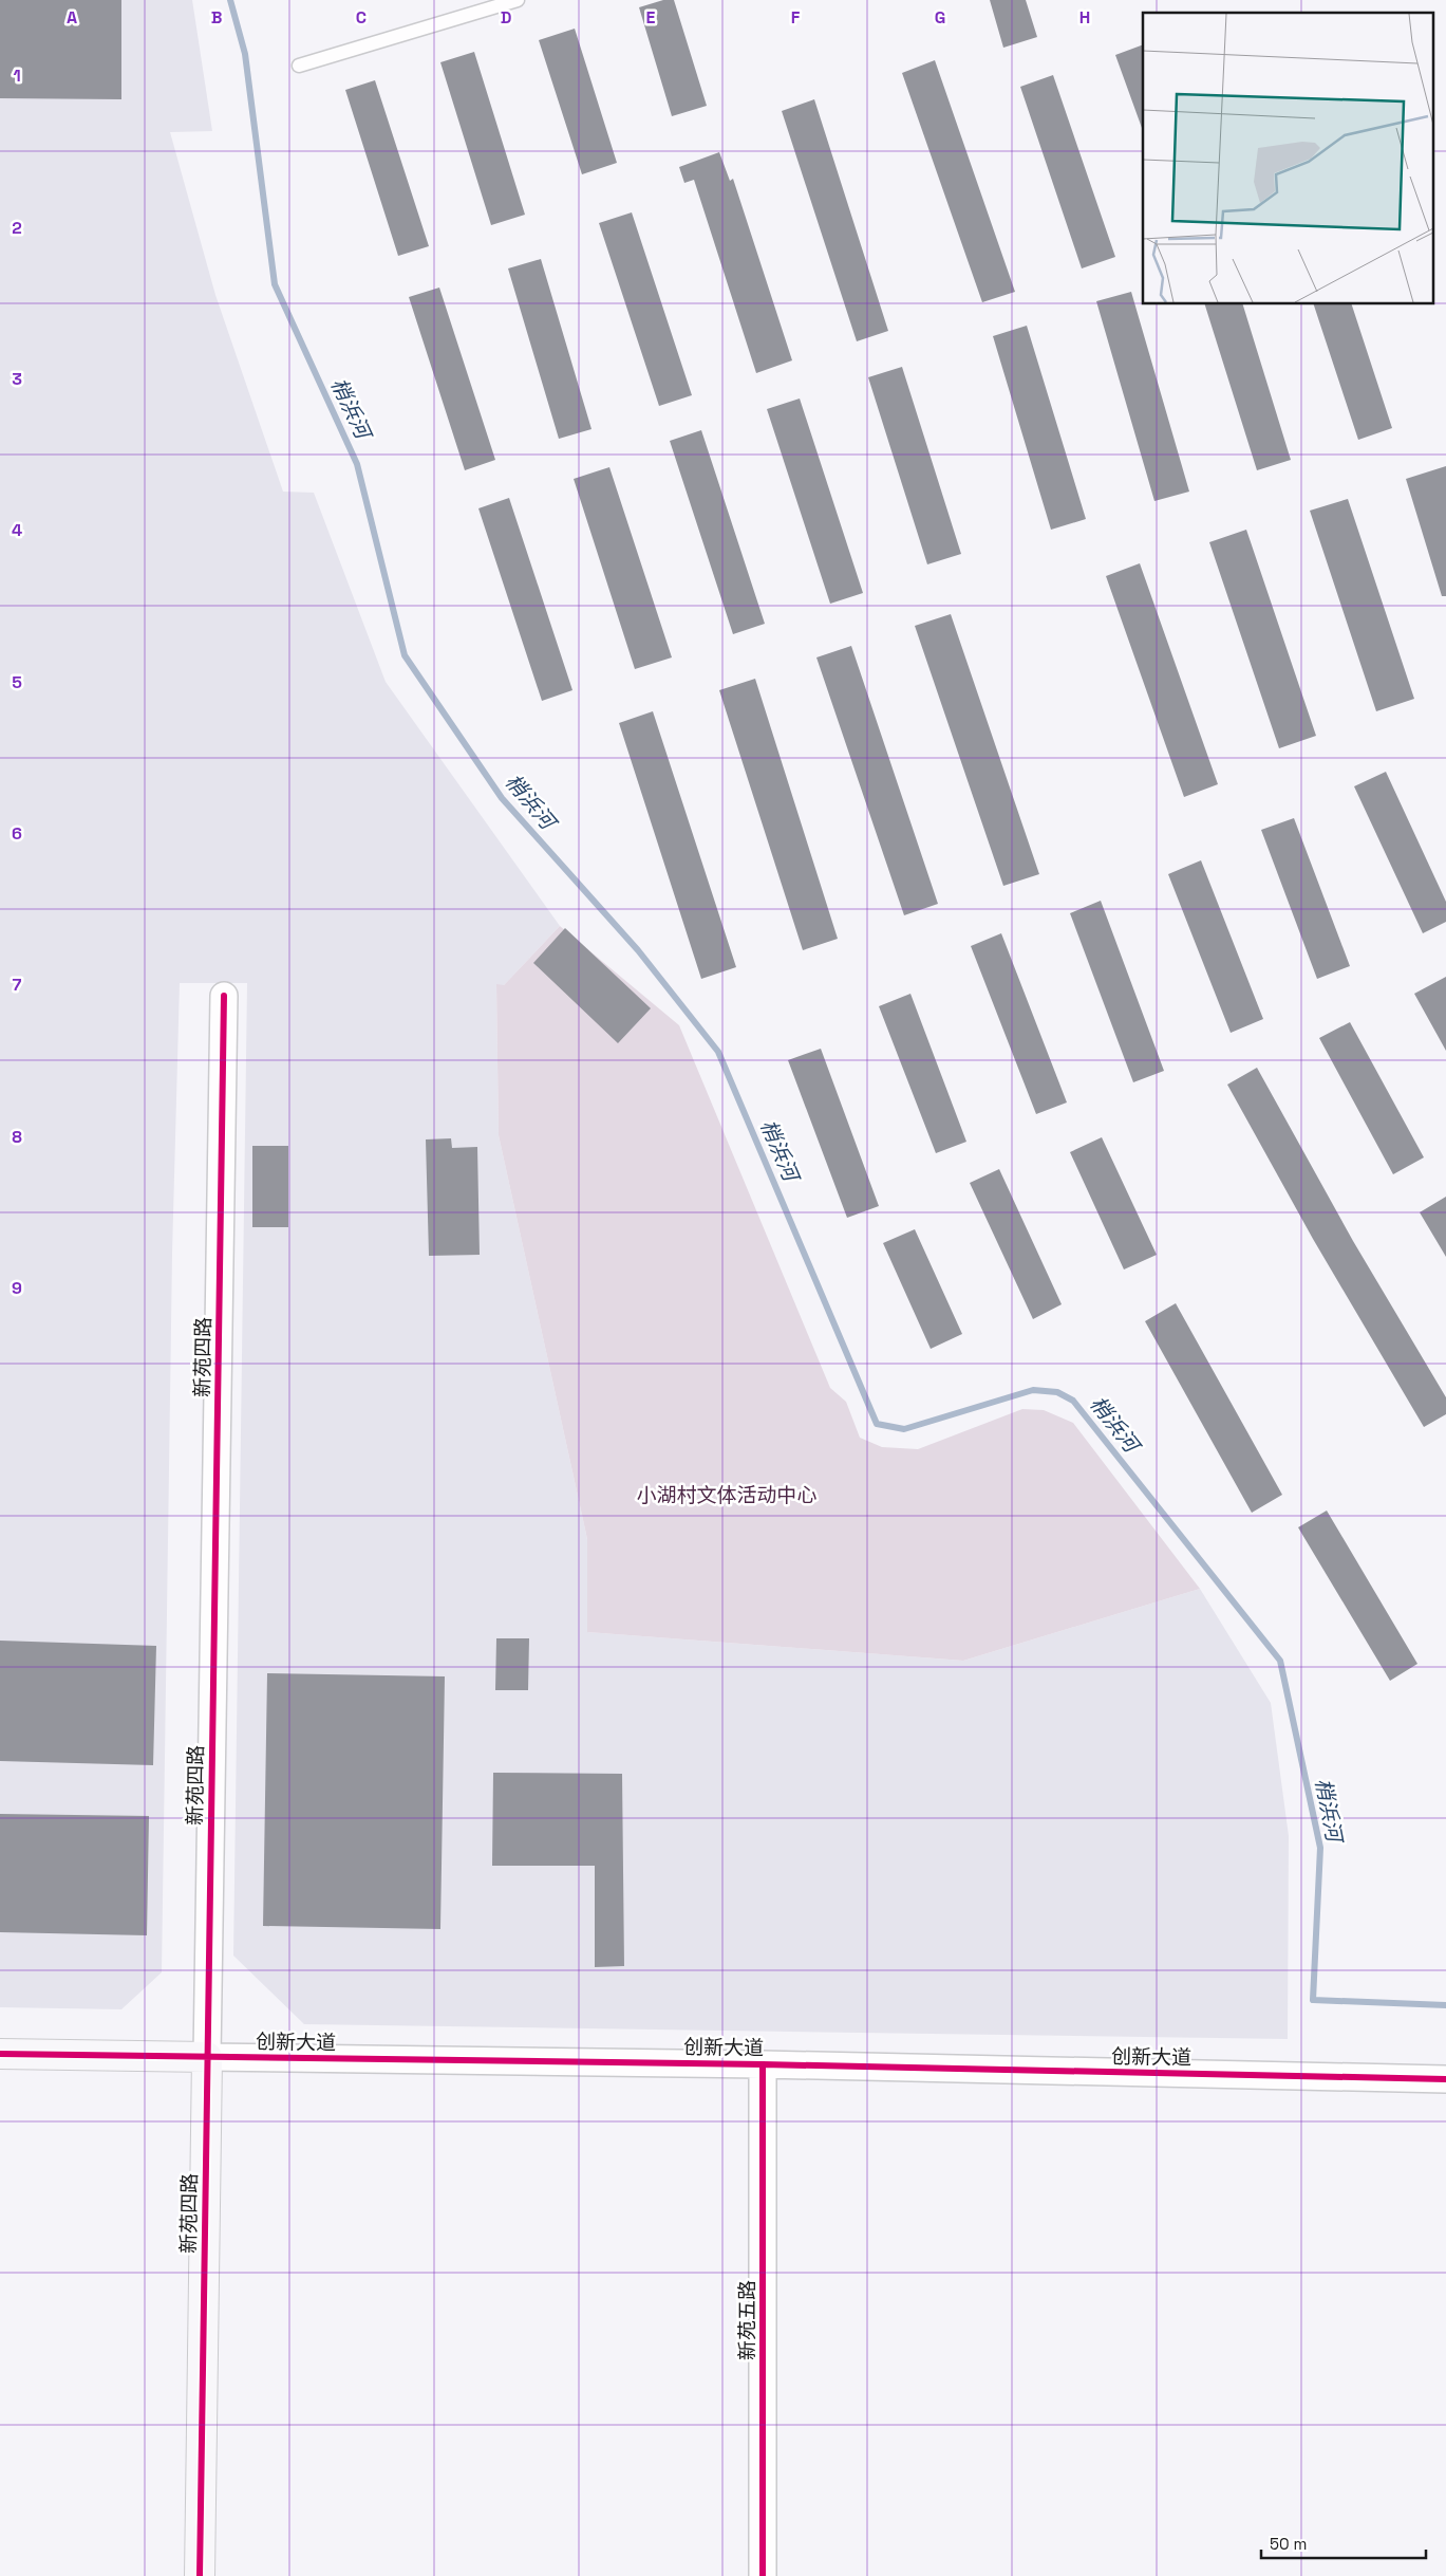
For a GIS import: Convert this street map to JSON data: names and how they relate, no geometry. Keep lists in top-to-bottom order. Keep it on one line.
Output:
{"streets":{"street":["新苑四路","创新大道","新苑五路"]},"crossings":[["新苑四路","创新大道"],["创新大道","新苑五路"]],"water":["梢浜河"],"parks":["小湖村文体活动中心"],"scale_bar":"50 m","grid":{"columns":["A","B","C","D","E","F","G","H"],"rows":["1","2","3","4","5","6","7","8","9"]}}
